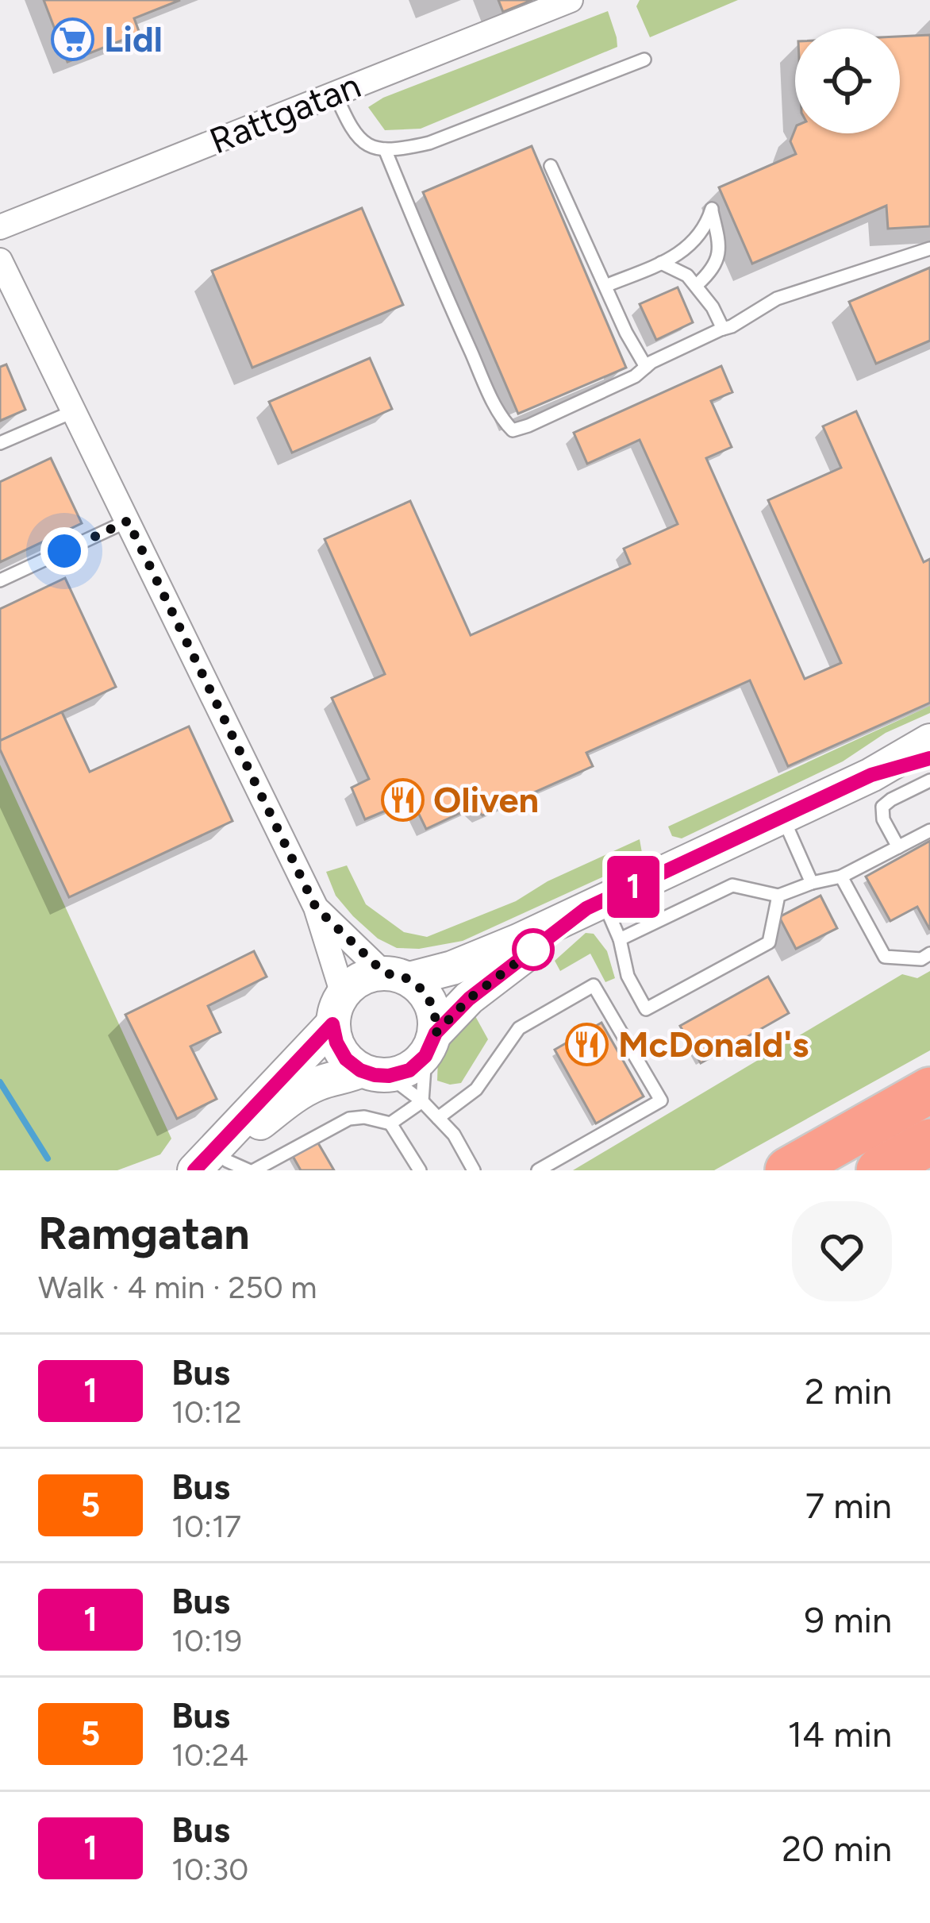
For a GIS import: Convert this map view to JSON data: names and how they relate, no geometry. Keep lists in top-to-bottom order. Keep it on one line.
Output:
{"streets":{"street":["Rattgatan"]},"places":{"supermarket":["Lidl"],"restaurant":["Oliven","McDonald's"]},"lines":["bus line 1"],"page":{"on_map":"1","heading":["Ramgatan","Walk · 4 min · 250 m"],"list":[{"mark":"1","name":"Bus","note":"10:12","value":"2 min"},{"mark":"5","name":"Bus","note":"10:17","value":"7 min"},{"mark":"1","name":"Bus","note":"10:19","value":"9 min"},{"mark":"5","name":"Bus","note":"10:24","value":"14 min"},{"mark":"1","name":"Bus","note":"10:30","value":"20 min"}]}}
